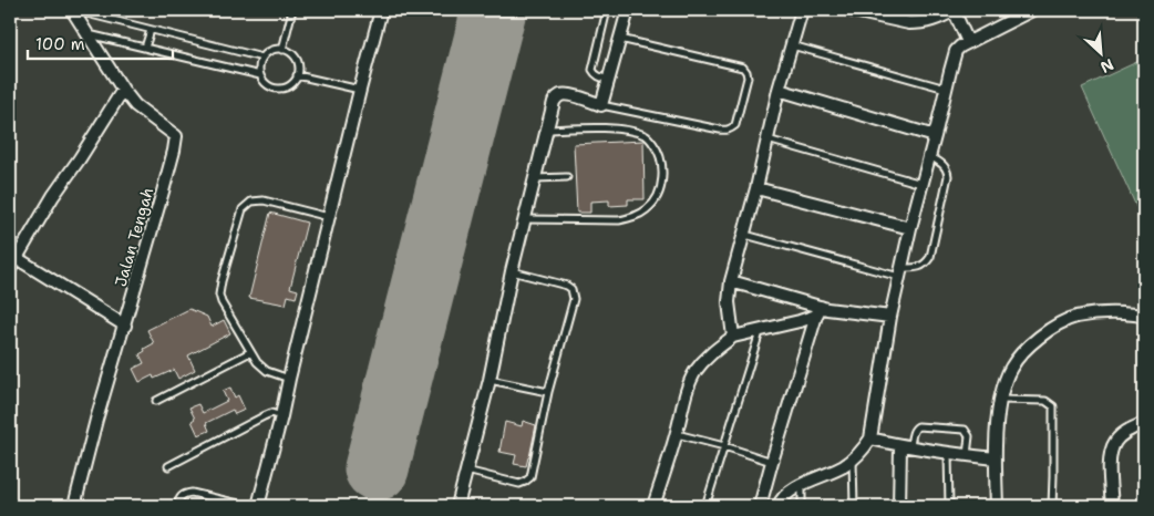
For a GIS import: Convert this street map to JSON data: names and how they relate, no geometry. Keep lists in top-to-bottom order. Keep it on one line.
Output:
{"streets":{"street":["Jalan Tengah"]},"scale_bar":"100 m","north":"bottom right"}
